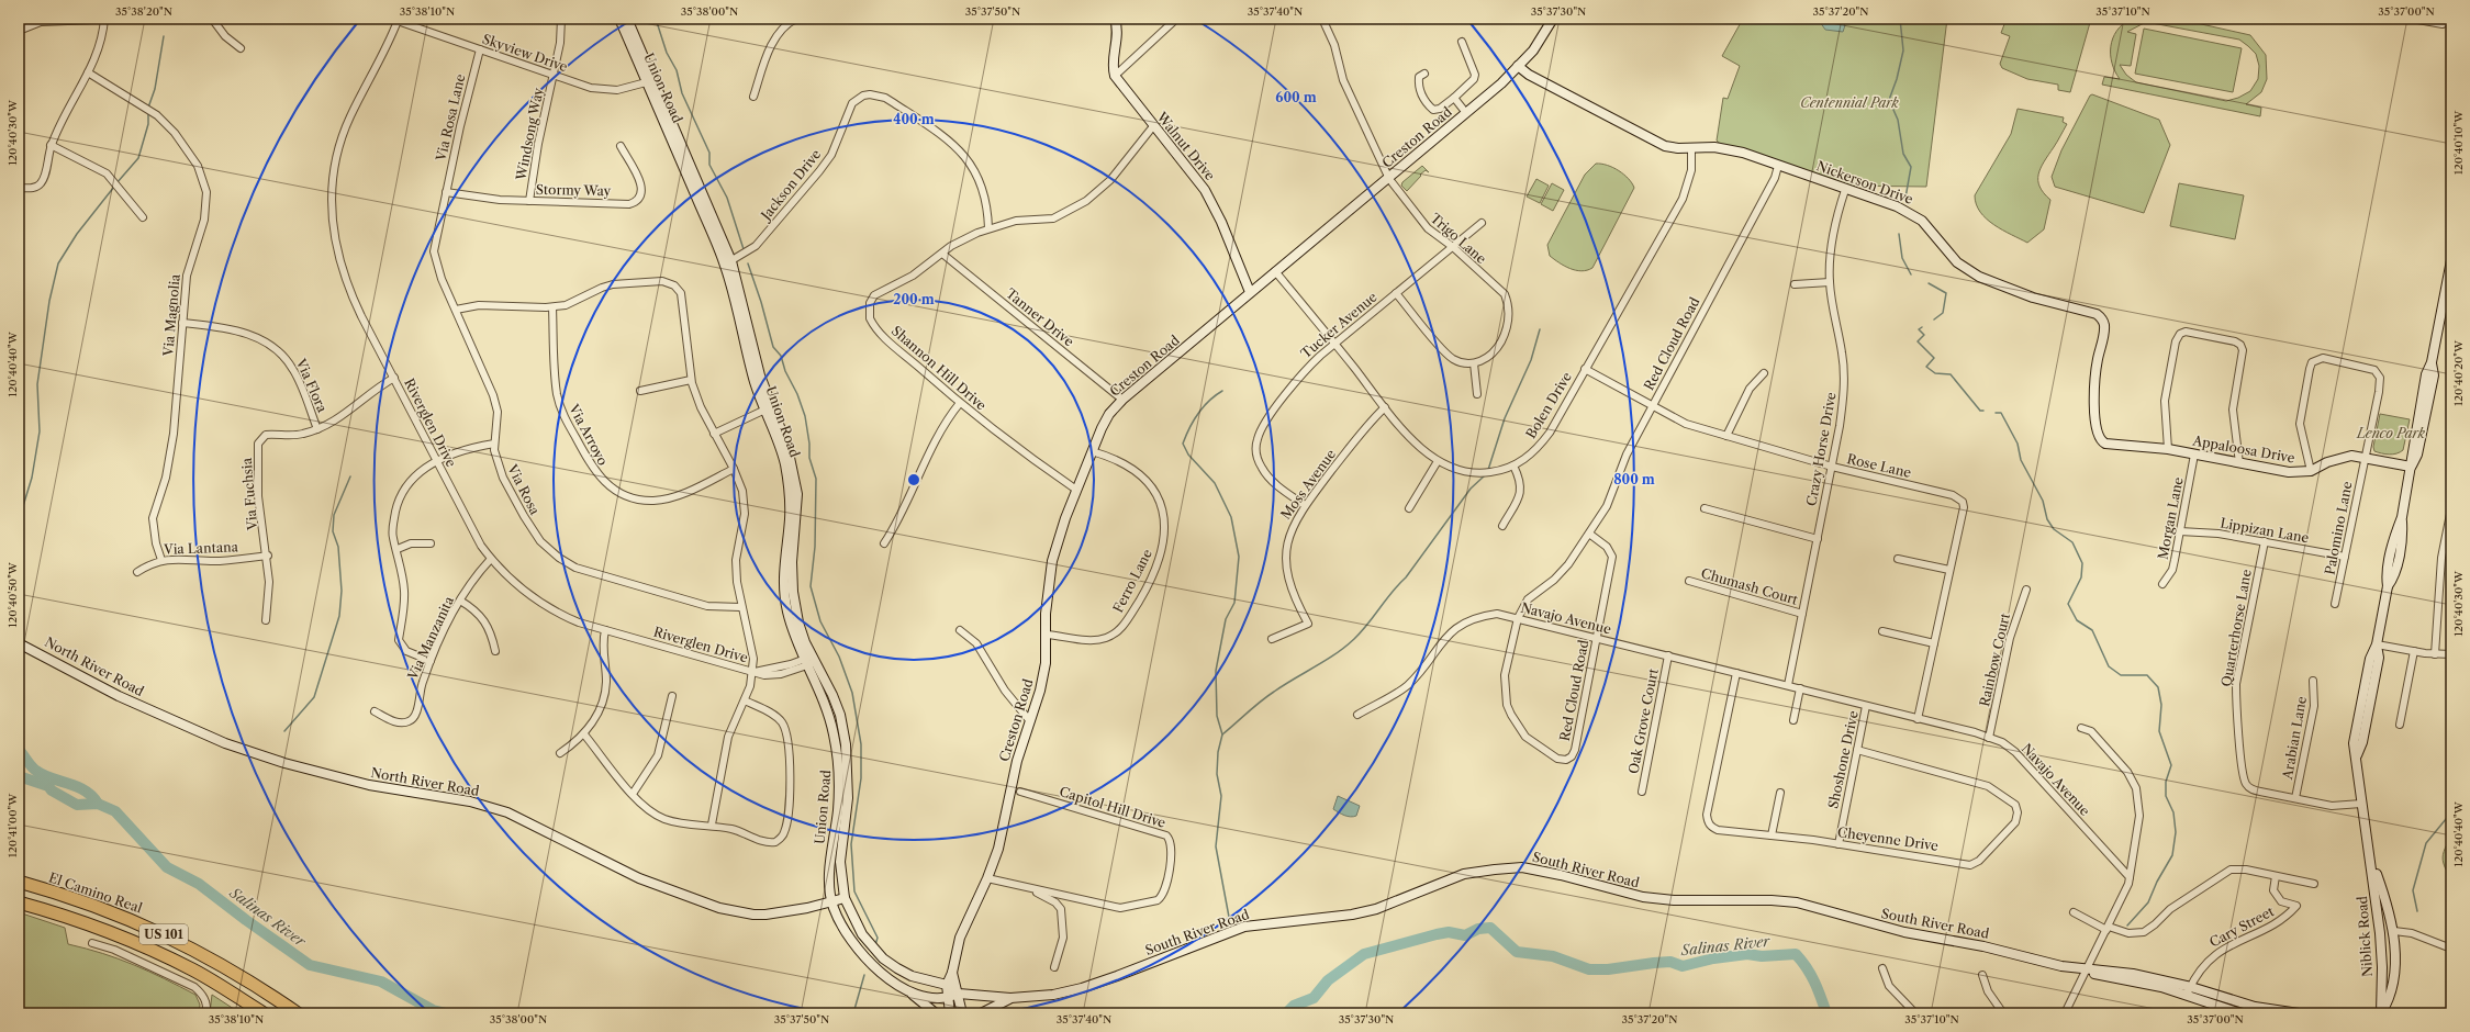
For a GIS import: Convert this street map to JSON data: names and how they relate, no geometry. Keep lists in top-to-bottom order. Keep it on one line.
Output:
{"streets":{"highway":["El Camino Real","US 101"],"main road":["Union Road","Creston Road","Walnut Drive","Nickerson Drive","Appaloosa Drive","North River Road","South River Road","Niblick Road"],"street":["Skyview Drive","Via Rosa Lane","Windsong Way","Jackson Drive","Stormy Way","Trigo Lane","Via Magnolia","Tanner Drive","Tucker Avenue","Red Cloud Road","Shannon Hill Drive","Via Flora","Bolen Drive","Riverglen Drive","Via Arroyo","Crazy Horse Drive","Rose Lane","Moss Avenue","Via Rosa","Via Fuchsia","Morgan Lane","Palomino Lane","Lippizan Lane","Via Lantana","Ferro Lane","Chumash Court","Navajo Avenue","Quarterhorse Lane","Via Manzanita","Rainbow Court","Oak Grove Court","Arabian Lane","Shoshone Drive","Capitol Hill Drive","Cheyenne Drive","Cary Street"]},"crossings":[["Skyview Drive","Union Road"],["Skyview Drive","Via Rosa Lane"],["Skyview Drive","Windsong Way"],["Skyview Drive","Riverglen Drive"],["Union Road","Jackson Drive"],["Union Road","Riverglen Drive"],["Union Road","North River Road"],["Via Rosa Lane","Stormy Way"],["Via Rosa Lane","Via Rosa"],["Windsong Way","Stormy Way"],["Creston Road","Walnut Drive"],["Creston Road","Nickerson Drive"],["Creston Road","Trigo Lane"],["Creston Road","Tanner Drive"],["Creston Road","Shannon Hill Drive"],["Creston Road","Bolen Drive"],["Creston Road","Ferro Lane"],["Creston Road","Capitol Hill Drive"],["Creston Road","South River Road"],["Walnut Drive","Shannon Hill Drive"],["Nickerson Drive","Red Cloud Road"],["Nickerson Drive","Bolen Drive"],["Nickerson Drive","Crazy Horse Drive"],["Nickerson Drive","Appaloosa Drive"],["Jackson Drive","Shannon Hill Drive"],["Stormy Way","Via Rosa"],["Trigo Lane","Tucker Avenue"],["Via Magnolia","Via Flora"],["Via Magnolia","Via Lantana"],["Tanner Drive","Shannon Hill Drive"],["Tucker Avenue","Bolen Drive"],["Tucker Avenue","Moss Avenue"],["Red Cloud Road","Rose Lane"],["Red Cloud Road","Navajo Avenue"],["Via Flora","Via Fuchsia"],["Bolen Drive","Rose Lane"],["Bolen Drive","Moss Avenue"],["Riverglen Drive","Via Fuchsia"],["Riverglen Drive","Via Manzanita"],["Crazy Horse Drive","Rose Lane"],["Crazy Horse Drive","Chumash Court"],["Crazy Horse Drive","Navajo Avenue"],["Appaloosa Drive","Morgan Lane"],["Appaloosa Drive","Palomino Lane"],["Appaloosa Drive","Niblick Road"],["Rose Lane","Navajo Avenue"],["Via Fuchsia","Via Lantana"],["Morgan Lane","Lippizan Lane"],["Palomino Lane","Lippizan Lane"],["Lippizan Lane","Quarterhorse Lane"],["Navajo Avenue","Rainbow Court"],["Navajo Avenue","Oak Grove Court"],["Navajo Avenue","Shoshone Drive"],["Navajo Avenue","Cheyenne Drive"],["Quarterhorse Lane","Arabian Lane"],["Quarterhorse Lane","Niblick Road"],["Shoshone Drive","Cheyenne Drive"],["South River Road","Cary Street"]],"water":["Salinas River"],"parks":["Centennial Park","Lenco Park"],"coordinates":["35°38'20\"N","35°38'10\"N","35°38'00\"N","35°37'50\"N","35°37'40\"N","35°37'30\"N","35°37'20\"N","35°37'10\"N","35°37'00\"N","120°40'30\"W","120°40'10\"W","120°40'40\"W","120°40'20\"W","120°40'50\"W","120°41'00\"W"],"rings":["600 m","400 m","200 m","800 m"]}
